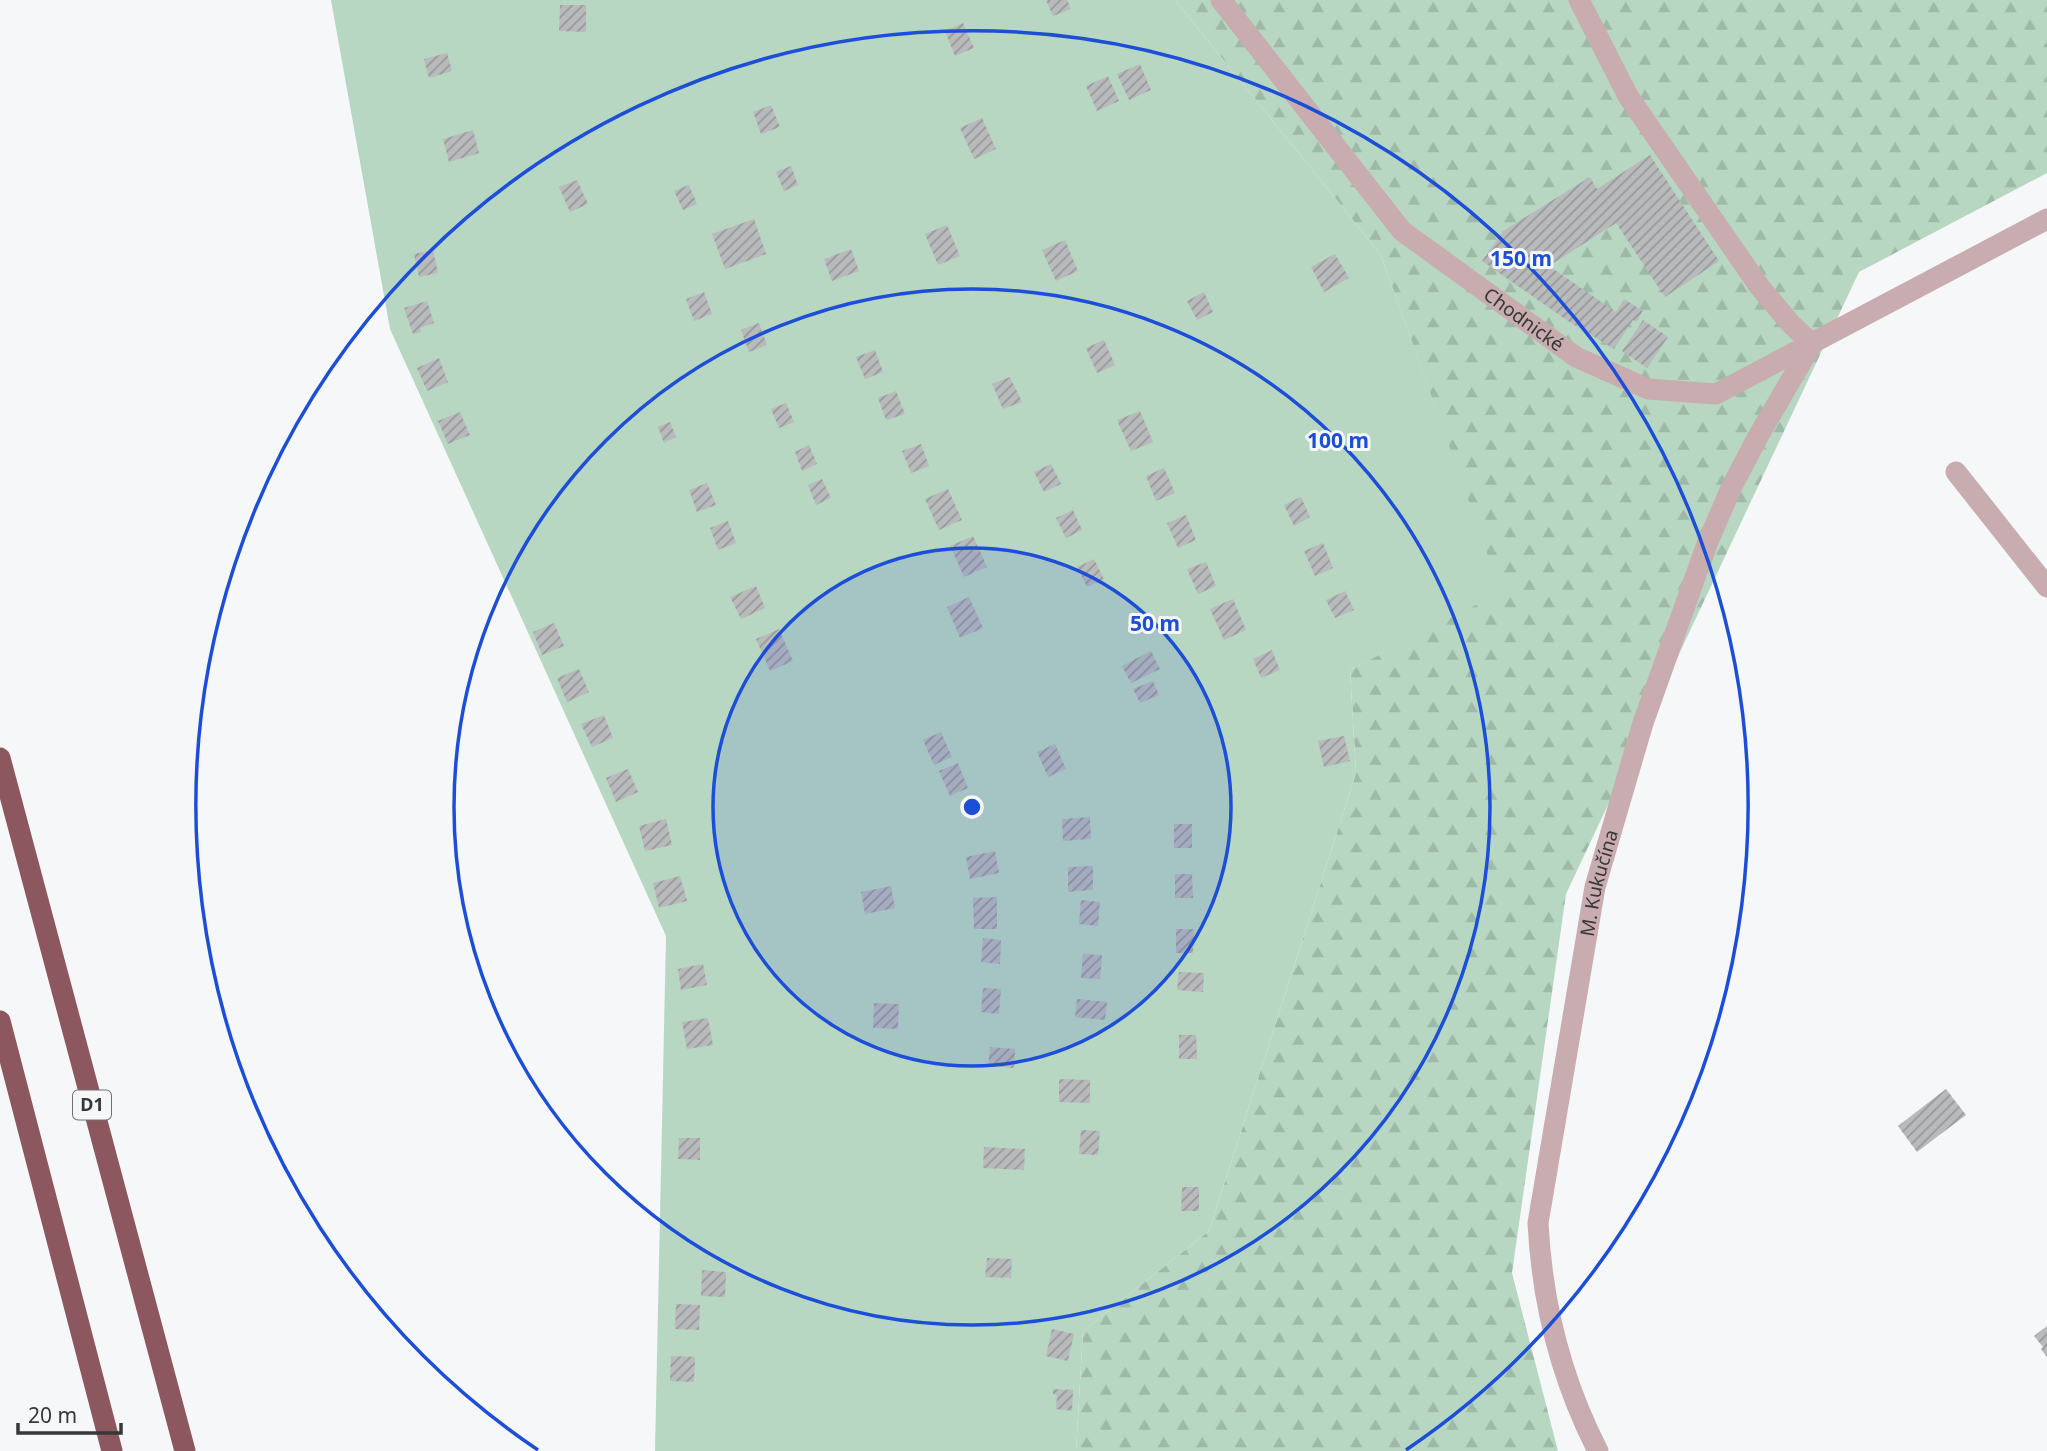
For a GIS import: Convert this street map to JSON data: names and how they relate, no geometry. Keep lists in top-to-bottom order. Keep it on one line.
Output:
{"streets":{"highway":["D1"],"street":["Chodnické","M. Kukučína"]},"crossings":[["Chodnické","M. Kukučína"]],"scale_bar":"20 m","rings":["150 m","100 m","50 m"]}
